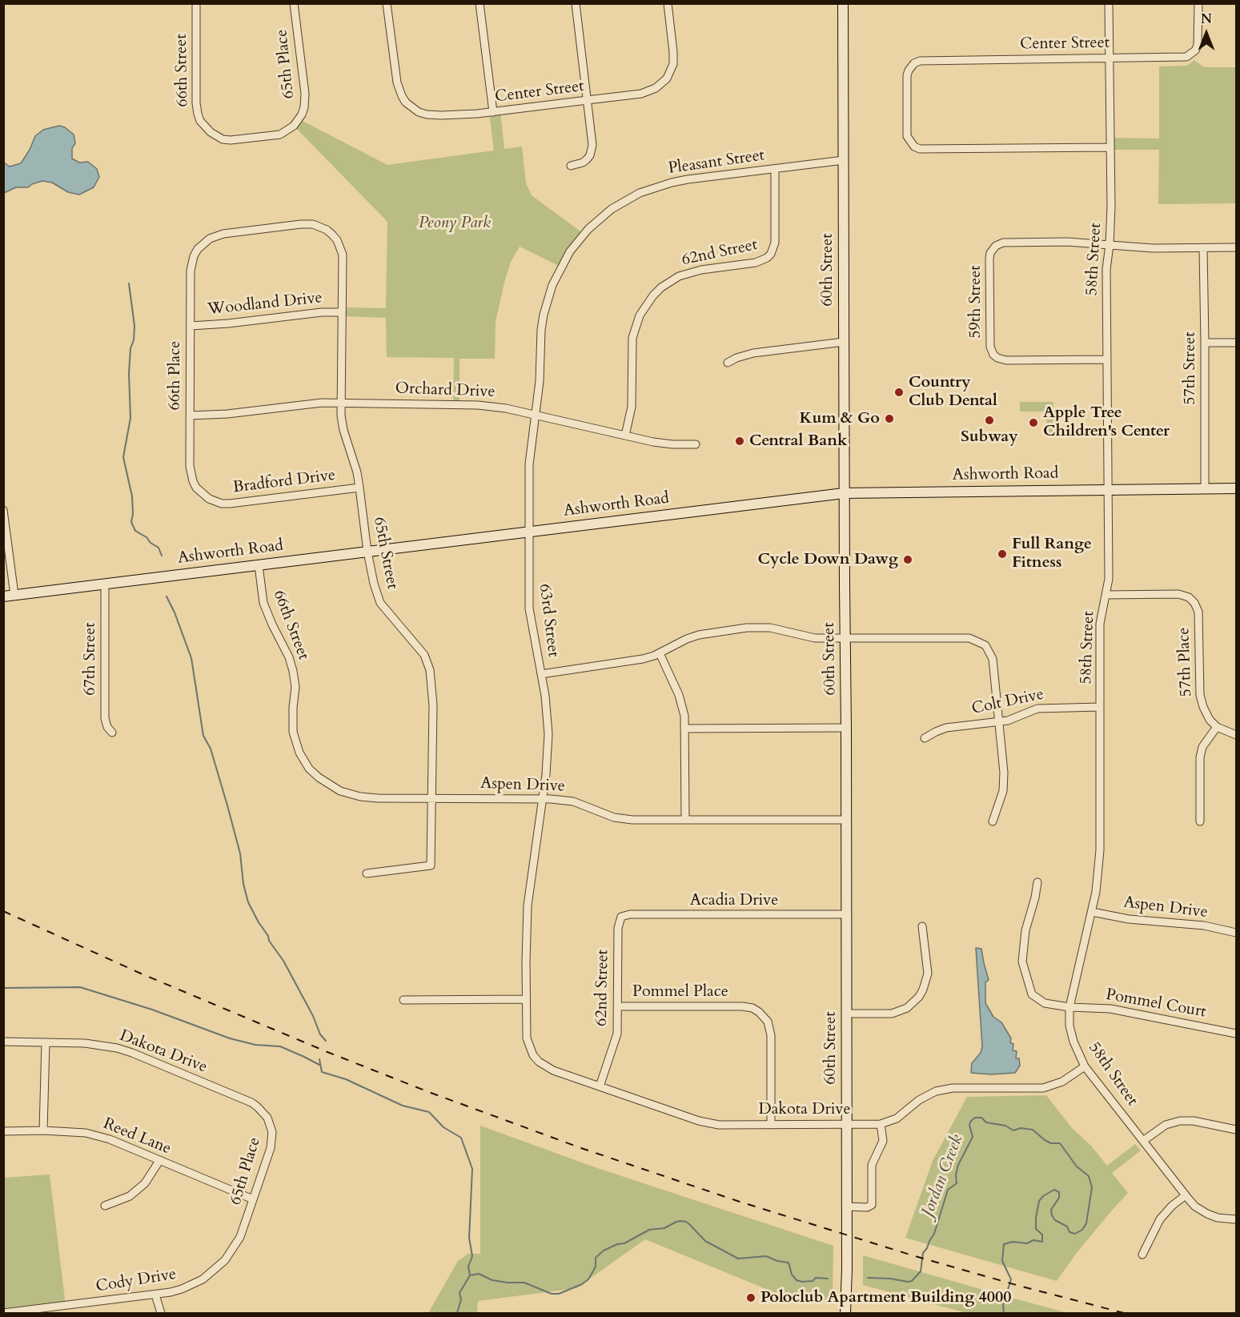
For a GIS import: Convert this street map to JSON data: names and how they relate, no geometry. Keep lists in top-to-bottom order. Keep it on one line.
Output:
{"streets":{"main road":["60th Street","Ashworth Road"],"street":["Center Street","65th Place","66th Street","Pleasant Street","62nd Street","58th Street","59th Street","Woodland Drive","57th Street","66th Place","Orchard Drive","Bradford Drive","65th Street","63rd Street","67th Street","57th Place","Colt Drive","Aspen Drive","Acadia Drive","Pommel Place","Pommel Court","Dakota Drive","Reed Lane","Cody Drive"]},"crossings":[["Center Street","58th Street"],["65th Place","66th Street"],["65th Place","Dakota Drive"],["65th Place","Reed Lane"],["65th Place","Cody Drive"],["66th Street","Ashworth Road"],["66th Street","Aspen Drive"],["Pleasant Street","62nd Street"],["Pleasant Street","60th Street"],["Pleasant Street","63rd Street"],["62nd Street","Orchard Drive"],["62nd Street","Acadia Drive"],["62nd Street","Pommel Place"],["62nd Street","Dakota Drive"],["58th Street","59th Street"],["58th Street","Ashworth Road"],["58th Street","57th Place"],["58th Street","Colt Drive"],["58th Street","Aspen Drive"],["58th Street","Pommel Court"],["58th Street","Dakota Drive"],["60th Street","Ashworth Road"],["60th Street","Aspen Drive"],["60th Street","Acadia Drive"],["60th Street","Dakota Drive"],["Woodland Drive","66th Place"],["Woodland Drive","65th Street"],["57th Street","Ashworth Road"],["66th Place","Orchard Drive"],["66th Place","Bradford Drive"],["66th Place","65th Street"],["Orchard Drive","65th Street"],["Orchard Drive","63rd Street"],["Ashworth Road","65th Street"],["Ashworth Road","63rd Street"],["Ashworth Road","67th Street"],["Bradford Drive","65th Street"],["65th Street","Aspen Drive"],["63rd Street","Aspen Drive"],["63rd Street","Dakota Drive"],["Pommel Place","Dakota Drive"]],"water":["Jordan Creek"],"parks":["Peony Park"],"places":["Country Club Dental","Kum & Go","Subway","Apple Tree Children's Center","Central Bank","Full Range Fitness","Cycle Down Dawg","Poloclub Apartment Building 4000"],"north":"top"}
